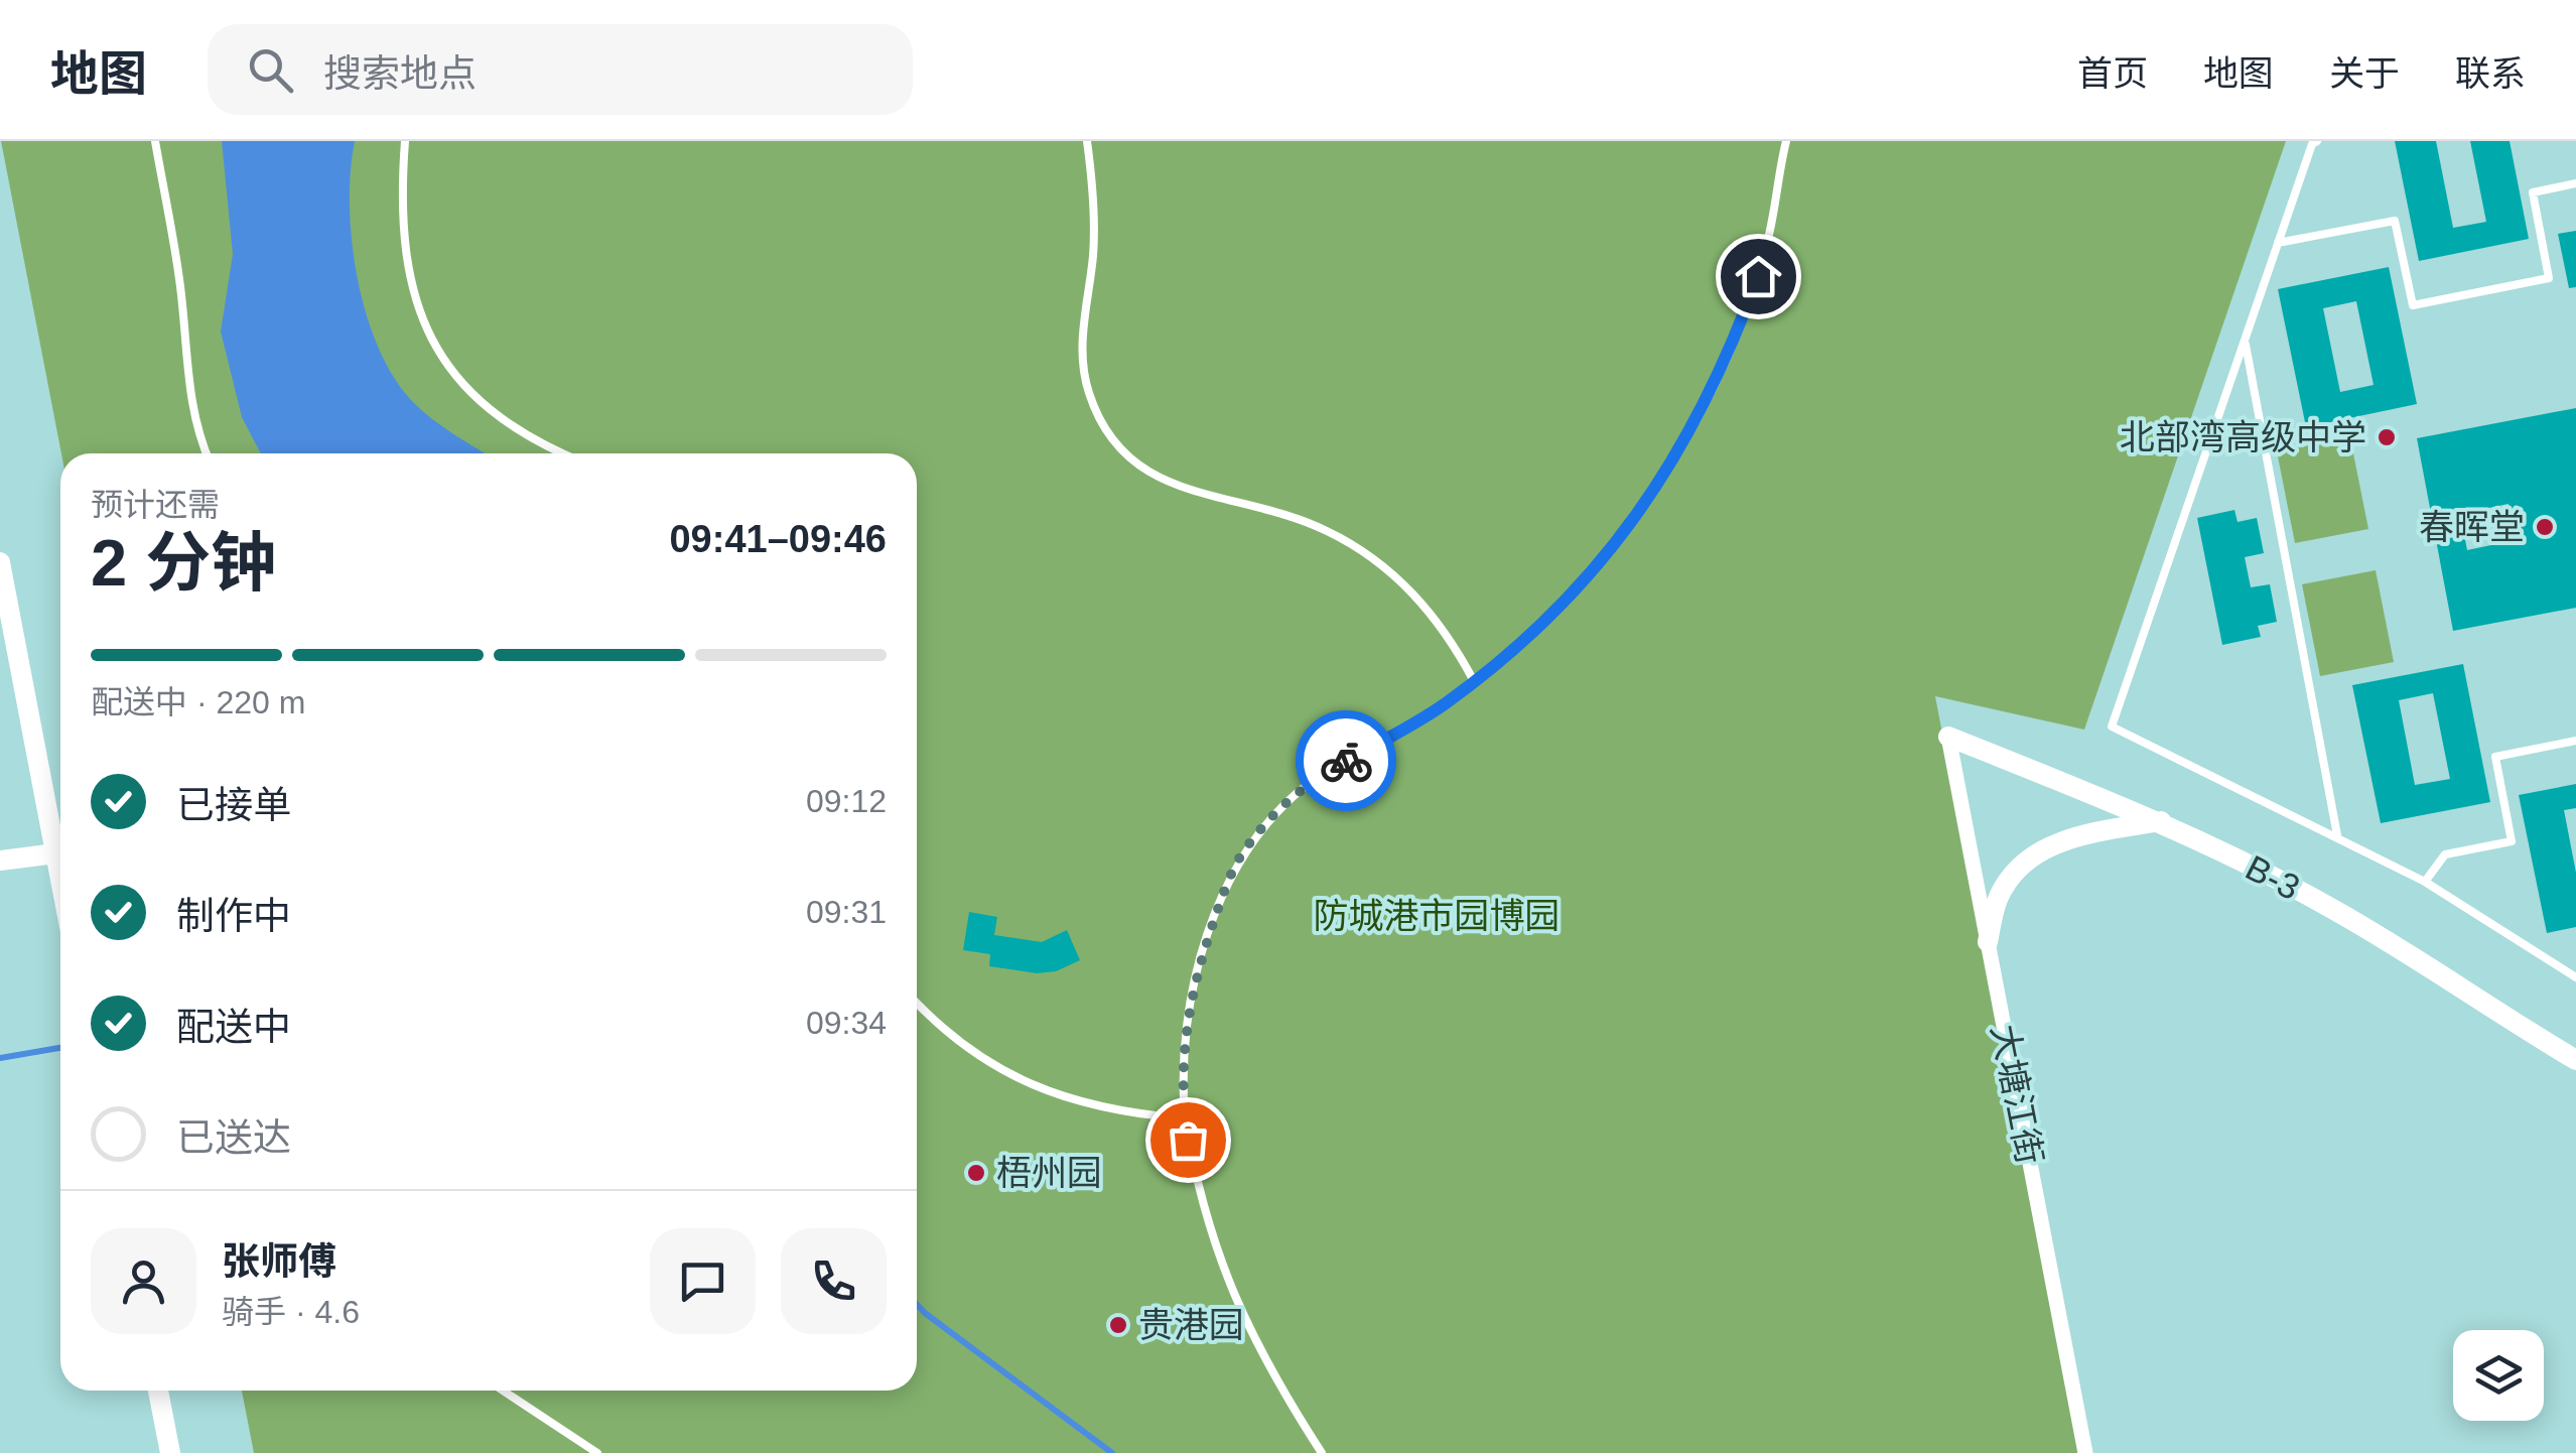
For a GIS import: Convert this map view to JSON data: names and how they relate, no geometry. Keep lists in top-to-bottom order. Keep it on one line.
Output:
{"streets":{"street":["B-3","大塘江街"]},"crossings":[["B-3","大塘江街"]],"parks":["防城港市园博园"],"places":["北部湾高级中学","春晖堂","梧州园","贵港园"],"page":{"header":"地图","search":"搜索地点","nav":["首页","地图","关于","联系"],"heading":["2 分钟","预计还需","09:41–09:46"],"panel":["张师傅","骑手 · 4.6"],"bar":"配送中 · 220 m","list":[["已接单","09:12"],["制作中","09:31"],["配送中","09:34"],"已送达"]}}
